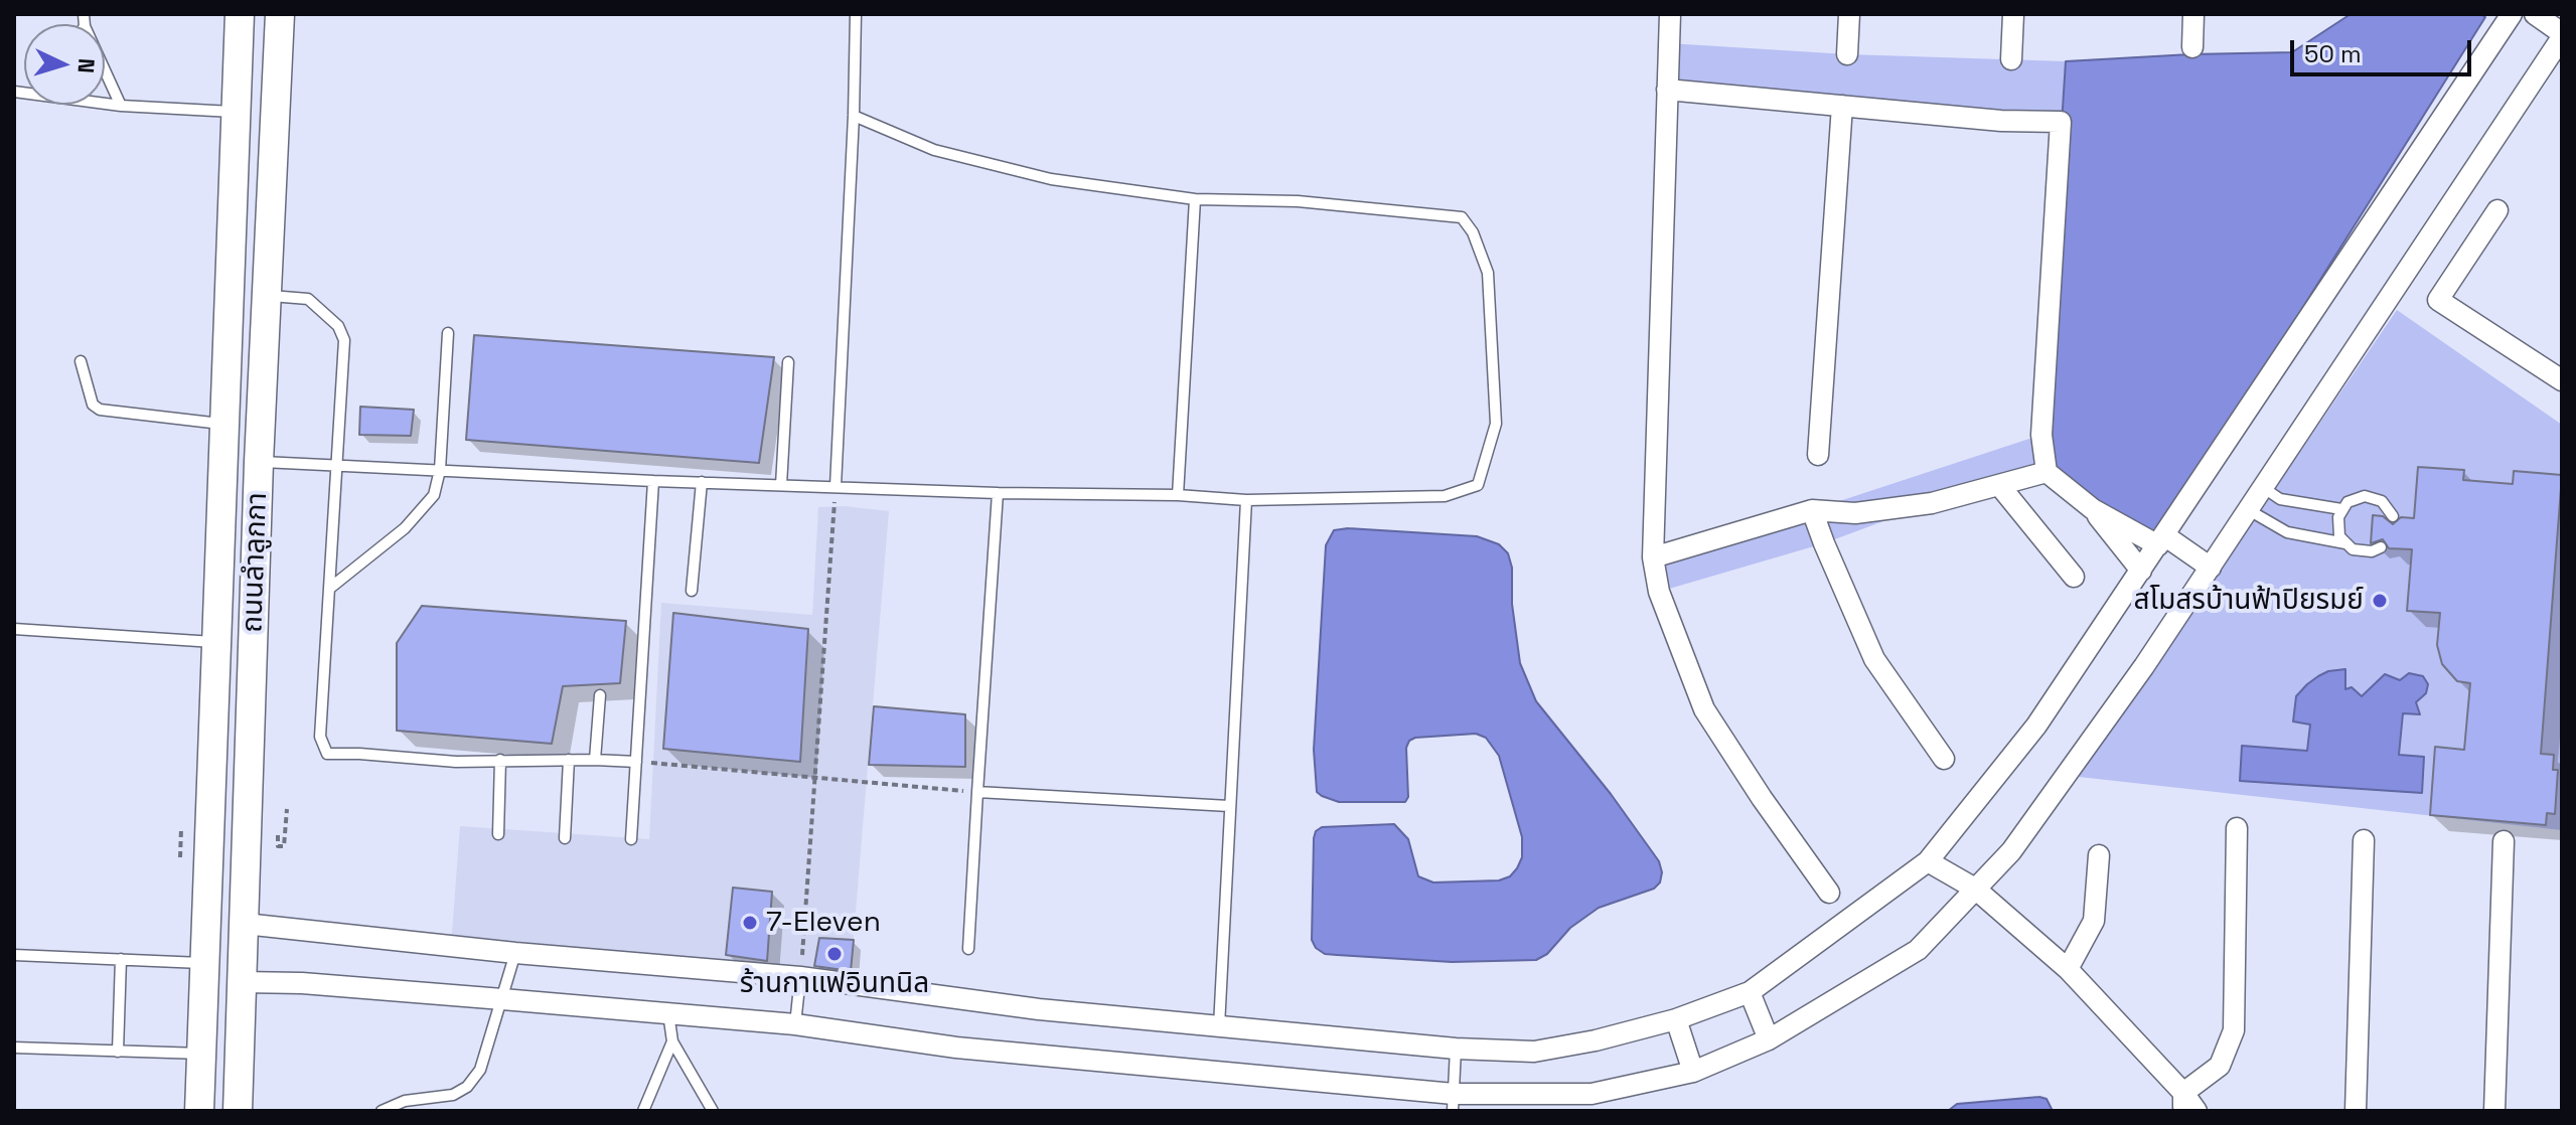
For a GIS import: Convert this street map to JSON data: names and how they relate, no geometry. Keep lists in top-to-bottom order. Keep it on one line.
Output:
{"streets":{"main road":["ถนนลำลูกกา"]},"places":["สโมสรบ้านฟ้าปิยรมย์","7-Eleven","ร้านกาแฟอินทนิล"],"scale_bar":"50 m","north":"right"}
